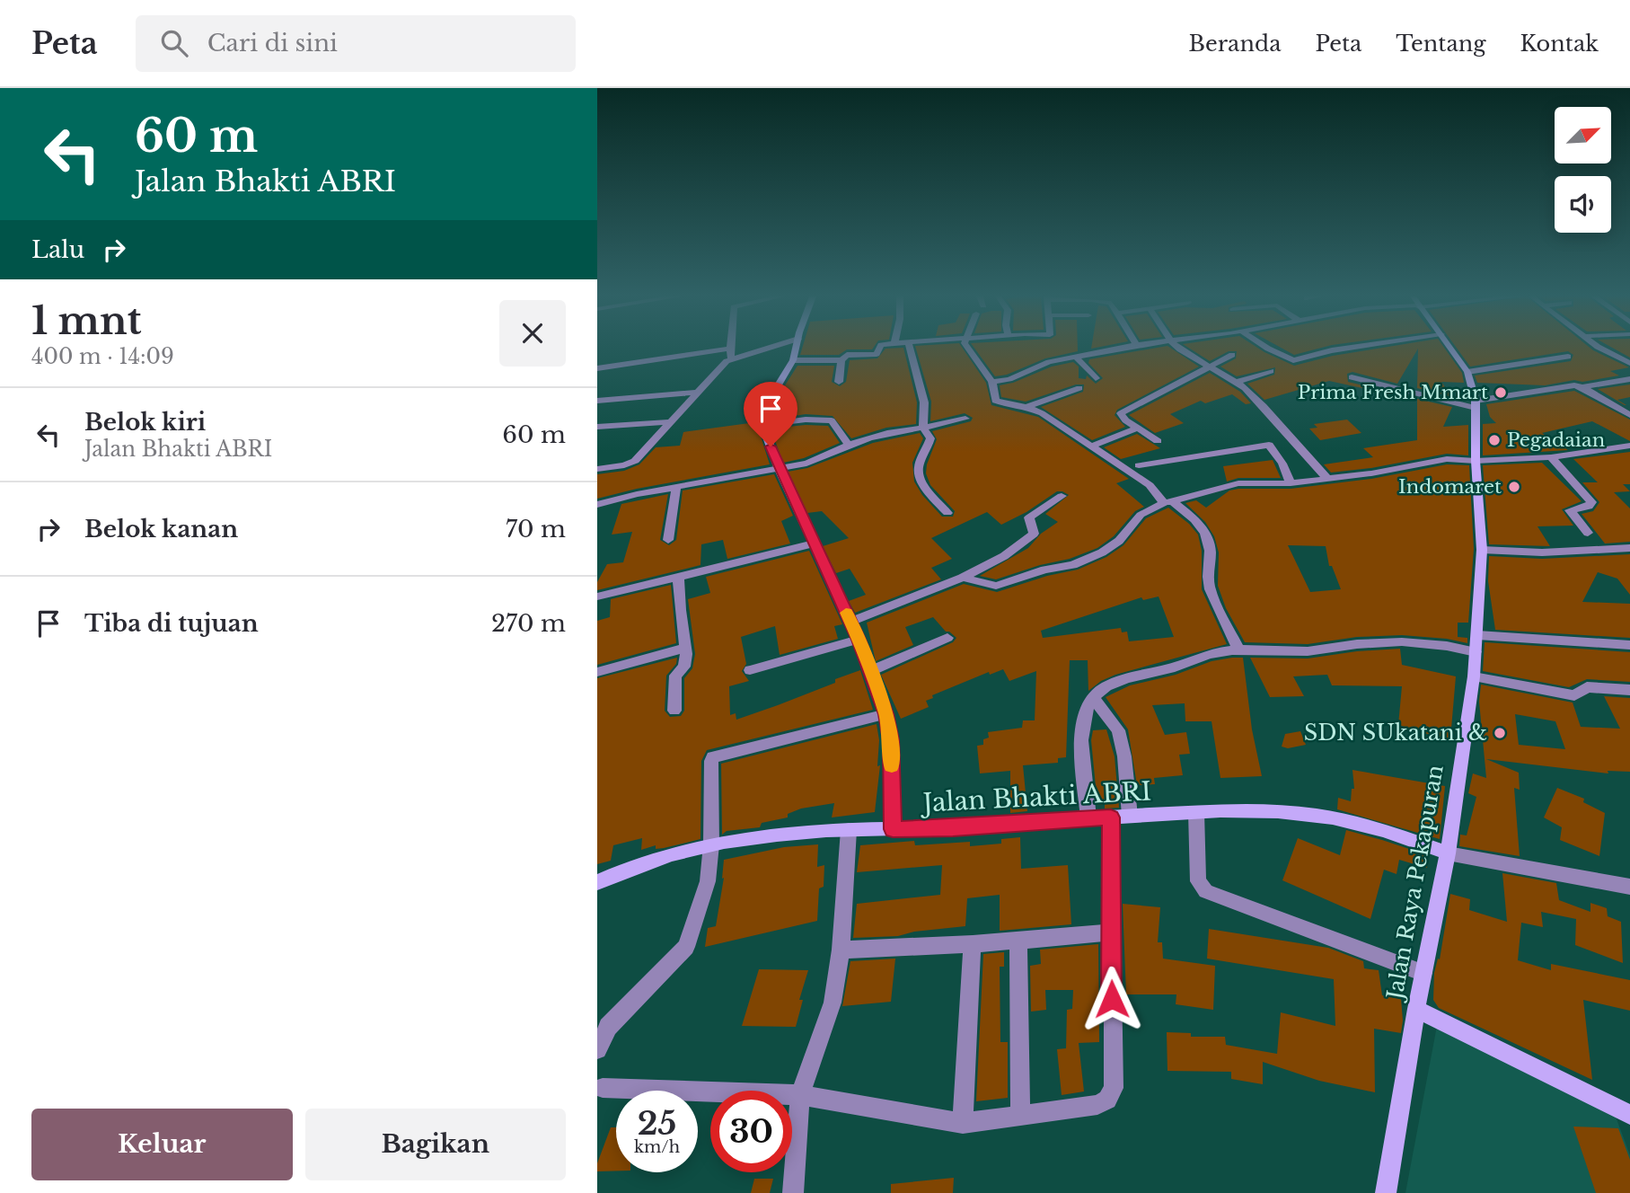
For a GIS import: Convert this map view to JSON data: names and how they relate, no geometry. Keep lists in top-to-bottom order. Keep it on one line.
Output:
{"streets":{"street":["Jalan Bhakti ABRI","Jalan Raya Pekapuran"]},"crossings":[["Jalan Bhakti ABRI","Jalan Raya Pekapuran"]],"places":["Prima Fresh Mmart","Pegadaian","Indomaret","SDN SUkatani &"],"north":"top right","page":{"header":"Peta","search":"Cari di sini","nav":["Beranda","Peta","Tentang","Kontak"],"turn":["60 m","Jalan Bhakti ABRI"],"then":"Lalu","heading":["1 mnt","400 m · 14:09"],"list":[{"name":"Belok kiri","note":"Jalan Bhakti ABRI","value":"60 m"},{"name":"Belok kanan","value":"70 m"},{"name":"Tiba di tujuan","value":"270 m"}],"speed":"25 km/h","limit":"30","buttons":["Keluar","Bagikan"]}}
